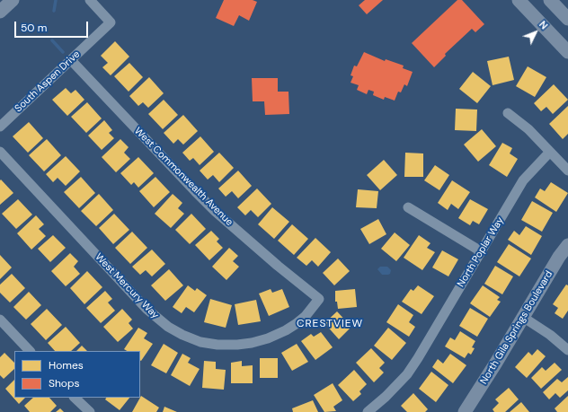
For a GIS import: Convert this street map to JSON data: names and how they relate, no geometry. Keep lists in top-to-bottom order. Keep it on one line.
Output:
{"streets":{"street":["South Aspen Drive","West Commonwealth Avenue","North Poplar Way","West Mercury Way","North Gila Springs Boulevard"]},"crossings":[["South Aspen Drive","West Commonwealth Avenue"],["West Commonwealth Avenue","West Mercury Way"]],"districts":["CRESTVIEW"],"legend":["Homes","Shops"],"scale_bar":"50 m","north":"top right"}
